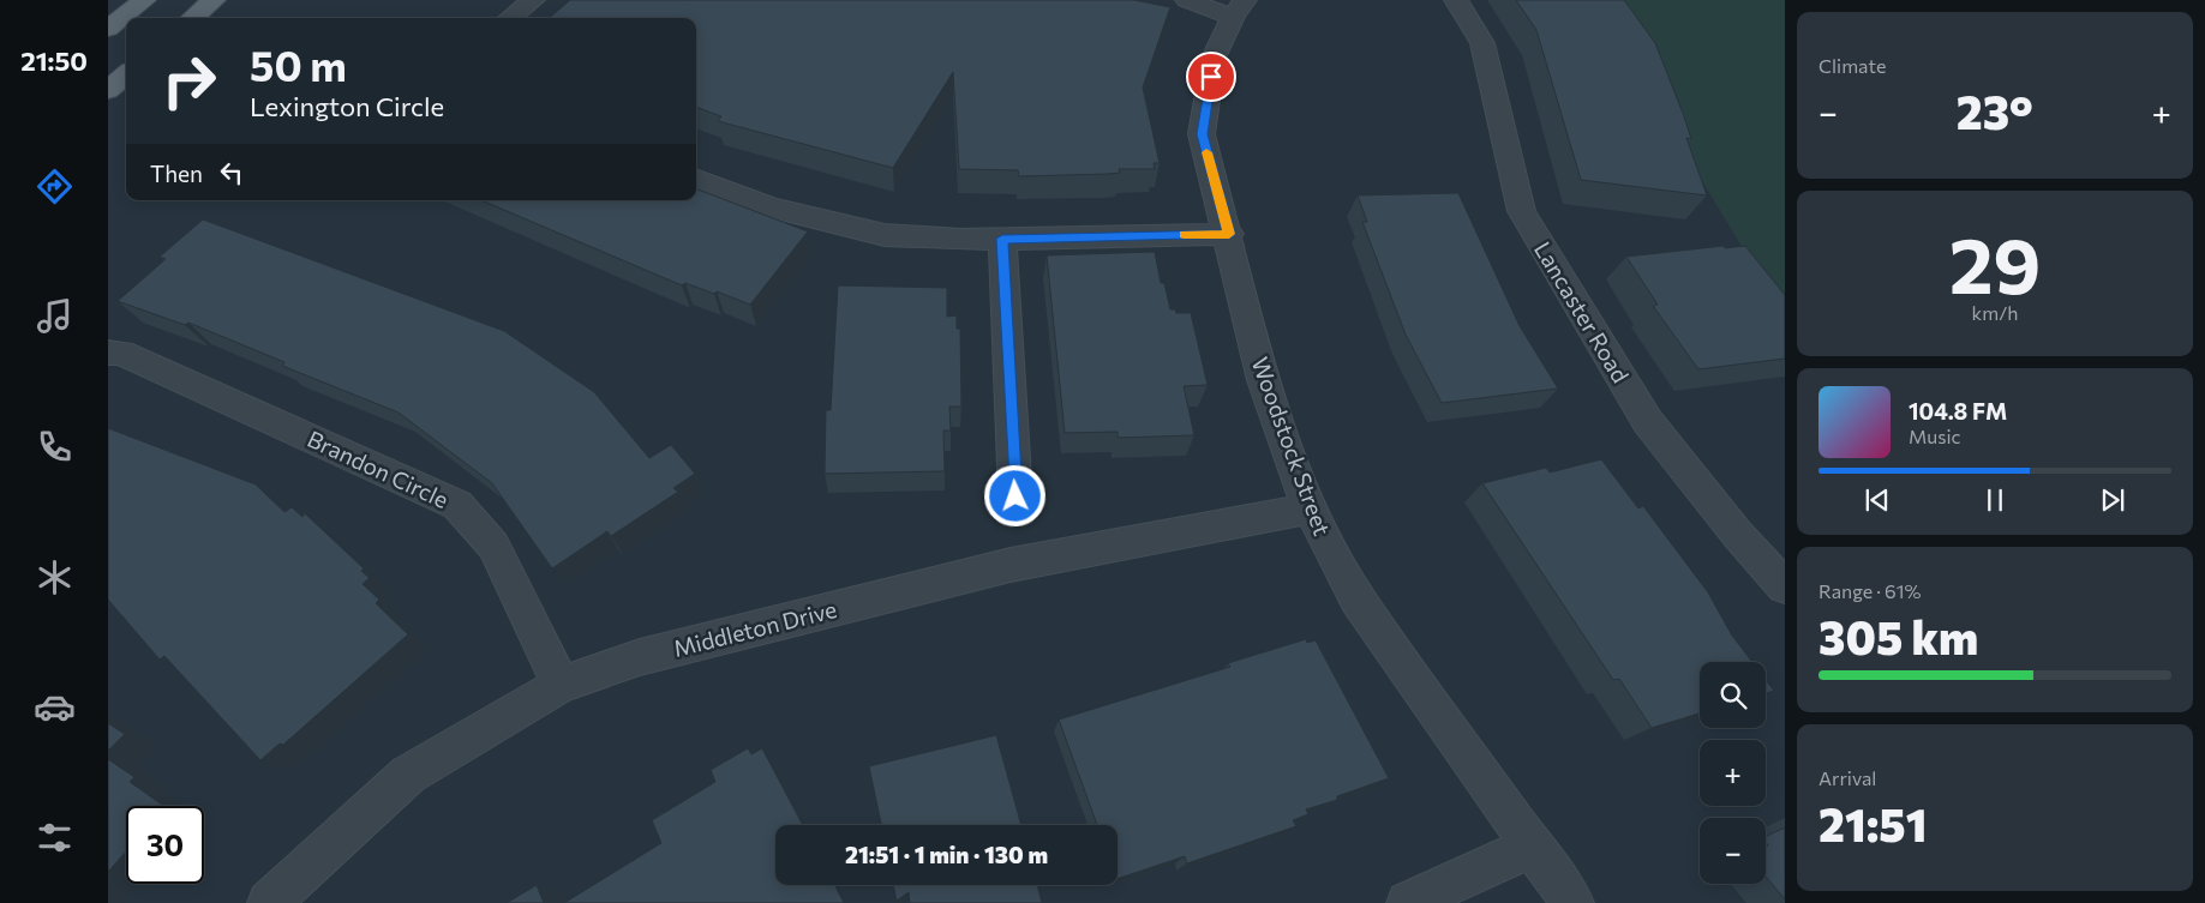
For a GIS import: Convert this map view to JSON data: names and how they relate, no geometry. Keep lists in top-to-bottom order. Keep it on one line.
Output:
{"streets":{"street":["Lancaster Road","Woodstock Street","Brandon Circle","Middleton Drive"]},"crossings":[["Woodstock Street","Middleton Drive"],["Brandon Circle","Middleton Drive"]],"page":{"tabs":"21:50","tile":["Climate",["29","km/h"],["Range · 61%","305 km"],["Arrival","21:51"]],"turn":["50 m","Lexington Circle"],"heat":["−","23°","+"],"then":"Then","song":["104.8 FM","Music"],"map_buttons":["+","−"],"limit":"30","trip":"21:51 · 1 min · 130 m"}}
